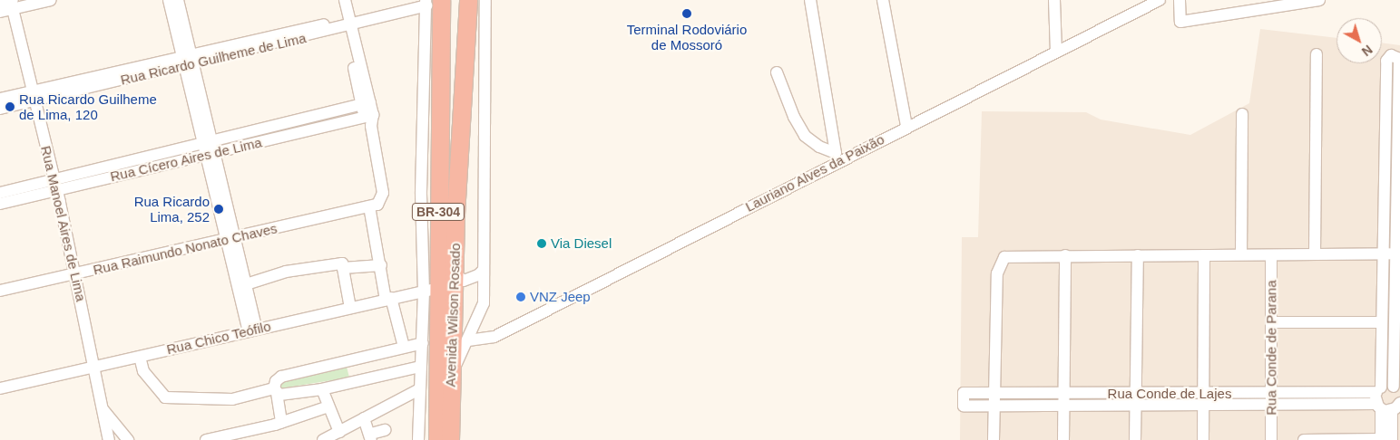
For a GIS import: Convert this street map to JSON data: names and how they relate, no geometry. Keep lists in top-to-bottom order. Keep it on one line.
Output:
{"streets":{"highway":["BR-304","Avenida Wilson Rosado"],"street":["Rua Ricardo Guilheme de Lima","Rua Cícero Aires de Lima","Lauriano Alves da Paixão","Rua Manoel Aires de Lima","Rua Raimundo Nonato Chaves","Rua Chico Teófilo","Rua Conde de Parana","Rua Conde de Lajes"]},"crossings":[["Rua Ricardo Guilheme de Lima","Rua Manoel Aires de Lima"],["Rua Ricardo Guilheme de Lima","Avenida Wilson Rosado"],["Rua Cícero Aires de Lima","Rua Manoel Aires de Lima"],["Rua Manoel Aires de Lima","Rua Raimundo Nonato Chaves"],["Rua Manoel Aires de Lima","Rua Chico Teófilo"],["Avenida Wilson Rosado","Rua Chico Teófilo"],["Rua Conde de Parana","Rua Conde de Lajes"]],"places":["Terminal Rodoviário de Mossoró","Rua Ricardo Guilheme de Lima, 120","Rua Ricardo Lima, 252","Via Diesel","VNZ Jeep"],"north":"bottom right"}
